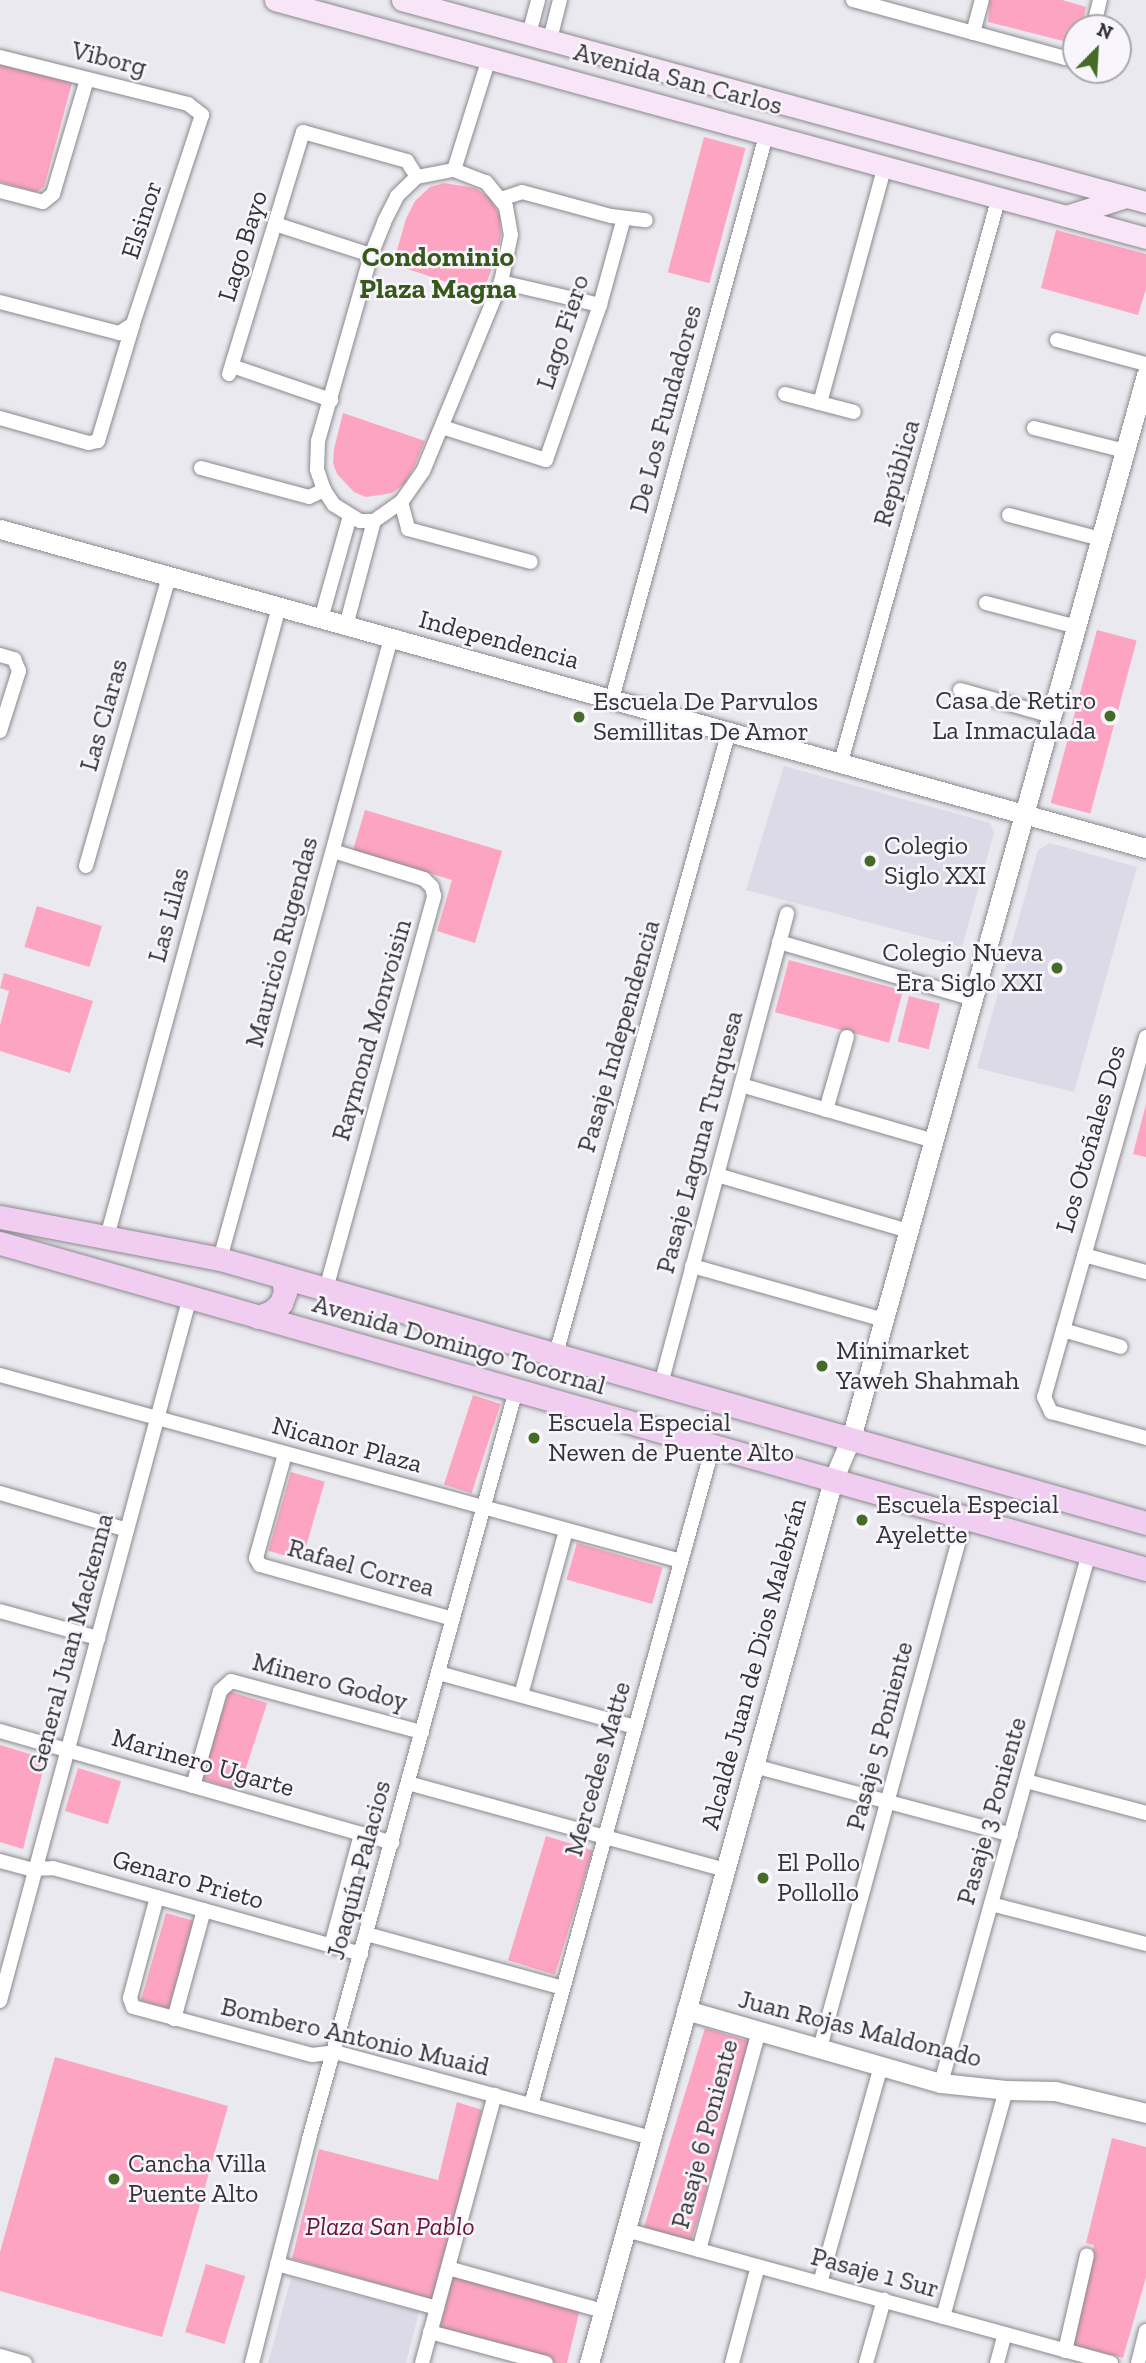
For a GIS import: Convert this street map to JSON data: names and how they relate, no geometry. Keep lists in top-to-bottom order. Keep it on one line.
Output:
{"streets":{"main road":["Avenida San Carlos","Avenida Domingo Tocornal"],"street":["Viborg","Elsinor","Lago Bayo","Lago Fiero","De Los Fundadores","República","Independencia","Las Claras","Las Lilas","Mauricio Rugendas","Raymond Monvoisin","Pasaje Independencia","Los Otoñales Dos","Pasaje Laguna Turquesa","Nicanor Plaza","Rafael Correa","General Juan Mackenna","Alcalde Juan de Dios Malebrán","Minero Godoy","Pasaje 5 Poniente","Marinero Ugarte","Mercedes Matte","Pasaje 3 Poniente","Joaquín Palacios","Genaro Prieto","Juan Rojas Maldonado","Bombero Antonio Muaid","Pasaje 6 Poniente","Pasaje 1 Sur"]},"crossings":[["Viborg","Elsinor"],["Avenida San Carlos","De Los Fundadores"],["Avenida San Carlos","República"],["De Los Fundadores","Independencia"],["República","Independencia"],["Independencia","Las Claras"],["Independencia","Las Lilas"],["Independencia","Mauricio Rugendas"],["Independencia","Pasaje Independencia"],["Independencia","Alcalde Juan de Dios Malebrán"],["Las Lilas","Avenida Domingo Tocornal"],["Mauricio Rugendas","Raymond Monvoisin"],["Mauricio Rugendas","Avenida Domingo Tocornal"],["Raymond Monvoisin","Avenida Domingo Tocornal"],["Pasaje Independencia","Avenida Domingo Tocornal"],["Pasaje Laguna Turquesa","Avenida Domingo Tocornal"],["Avenida Domingo Tocornal","General Juan Mackenna"],["Avenida Domingo Tocornal","Alcalde Juan de Dios Malebrán"],["Avenida Domingo Tocornal","Pasaje 5 Poniente"],["Avenida Domingo Tocornal","Mercedes Matte"],["Avenida Domingo Tocornal","Pasaje 3 Poniente"],["Avenida Domingo Tocornal","Joaquín Palacios"],["Nicanor Plaza","Rafael Correa"],["Nicanor Plaza","General Juan Mackenna"],["Nicanor Plaza","Mercedes Matte"],["Nicanor Plaza","Joaquín Palacios"],["Rafael Correa","Joaquín Palacios"],["General Juan Mackenna","Marinero Ugarte"],["General Juan Mackenna","Genaro Prieto"],["Alcalde Juan de Dios Malebrán","Juan Rojas Maldonado"],["Alcalde Juan de Dios Malebrán","Bombero Antonio Muaid"],["Alcalde Juan de Dios Malebrán","Pasaje 1 Sur"],["Minero Godoy","Marinero Ugarte"],["Minero Godoy","Joaquín Palacios"],["Pasaje 5 Poniente","Juan Rojas Maldonado"],["Marinero Ugarte","Joaquín Palacios"],["Mercedes Matte","Bombero Antonio Muaid"],["Pasaje 3 Poniente","Juan Rojas Maldonado"],["Joaquín Palacios","Genaro Prieto"],["Joaquín Palacios","Bombero Antonio Muaid"],["Genaro Prieto","Bombero Antonio Muaid"],["Juan Rojas Maldonado","Pasaje 6 Poniente"],["Pasaje 6 Poniente","Pasaje 1 Sur"]],"districts":["Condominio Plaza Magna"],"parks":["Plaza San Pablo"],"places":["Casa de Retiro La Inmaculada","Escuela De Parvulos Semillitas De Amor","Colegio Siglo XXI","Colegio Nueva Era Siglo XXI","Minimarket Yaweh Shahmah","Escuela Especial Newen de Puente Alto","Escuela Especial Ayelette","El Pollo Pollollo","Cancha Villa Puente Alto"],"north":"top right"}
